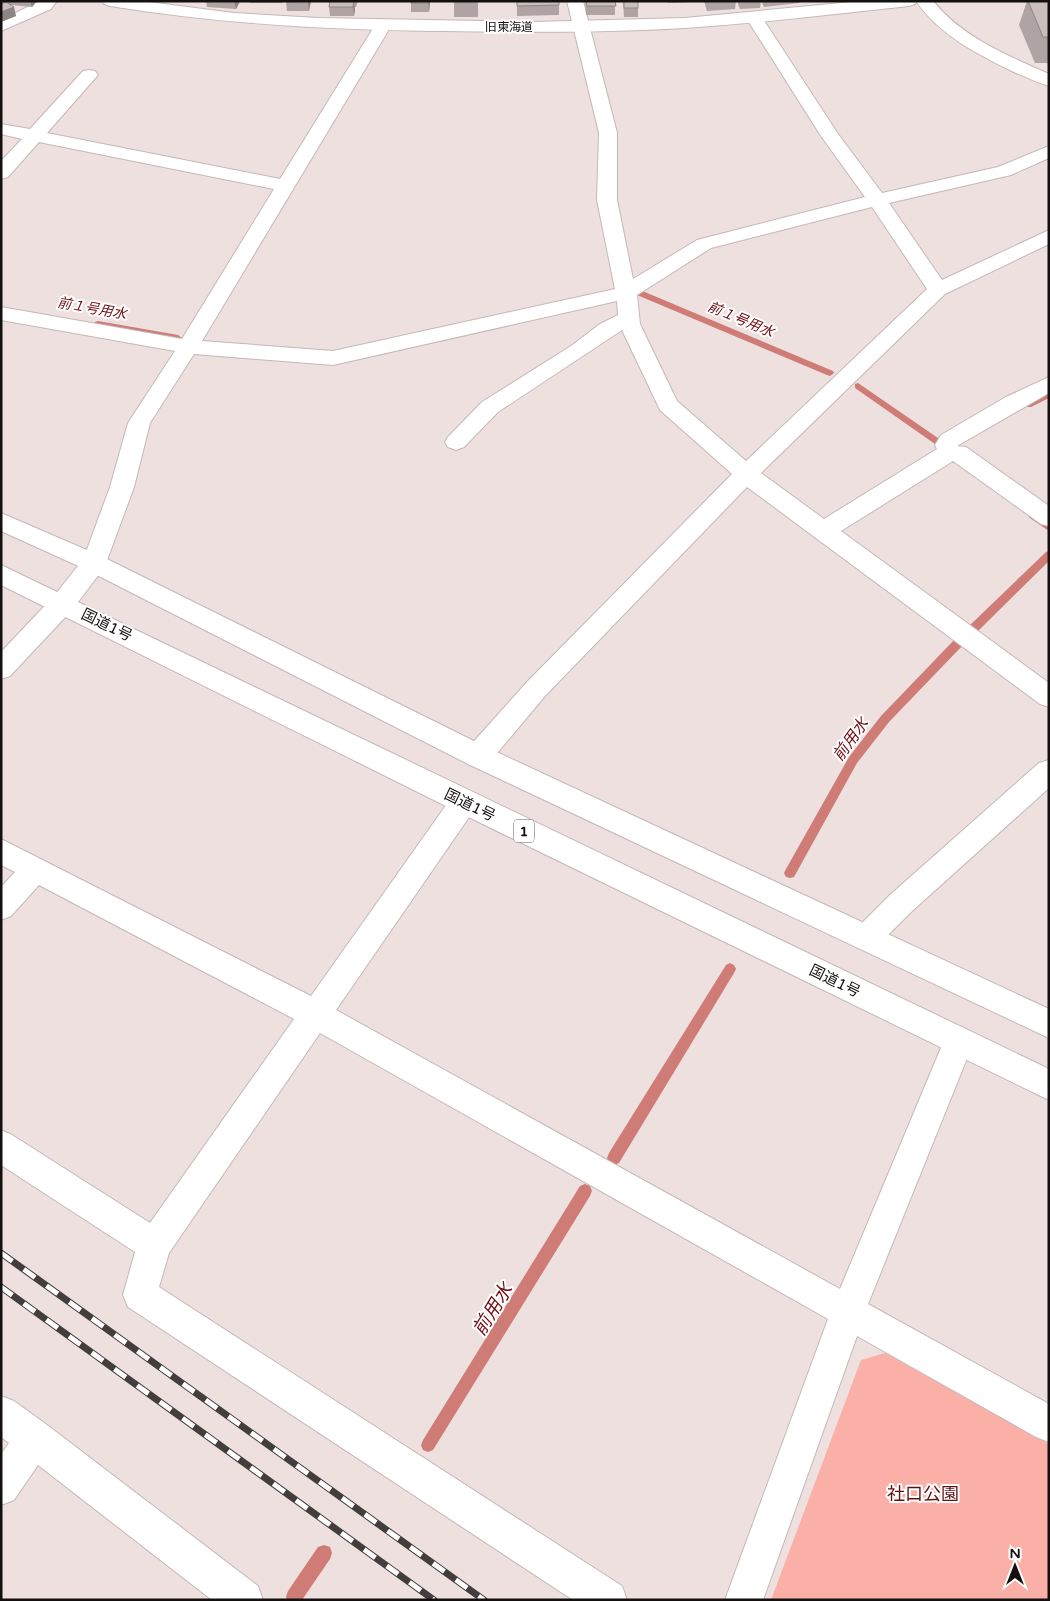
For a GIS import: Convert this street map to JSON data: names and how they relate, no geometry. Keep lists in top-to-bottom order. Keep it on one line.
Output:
{"streets":{"main road":["旧東海道","国道1号","1"]},"water":["前１号用水","前用水"],"parks":["社口公園"],"north":"top"}
